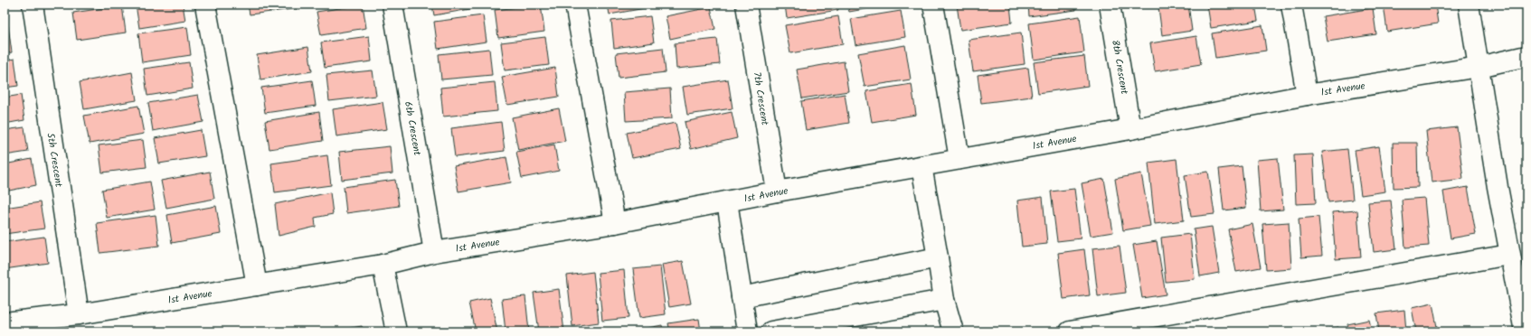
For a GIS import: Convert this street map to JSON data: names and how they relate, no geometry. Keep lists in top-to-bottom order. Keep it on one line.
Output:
{"streets":{"street":["8th Crescent","1st Avenue","7th Crescent","6th Crescent","5th Crescent"]},"crossings":[["8th Crescent","1st Avenue"],["1st Avenue","7th Crescent"],["1st Avenue","6th Crescent"],["1st Avenue","5th Crescent"]]}
